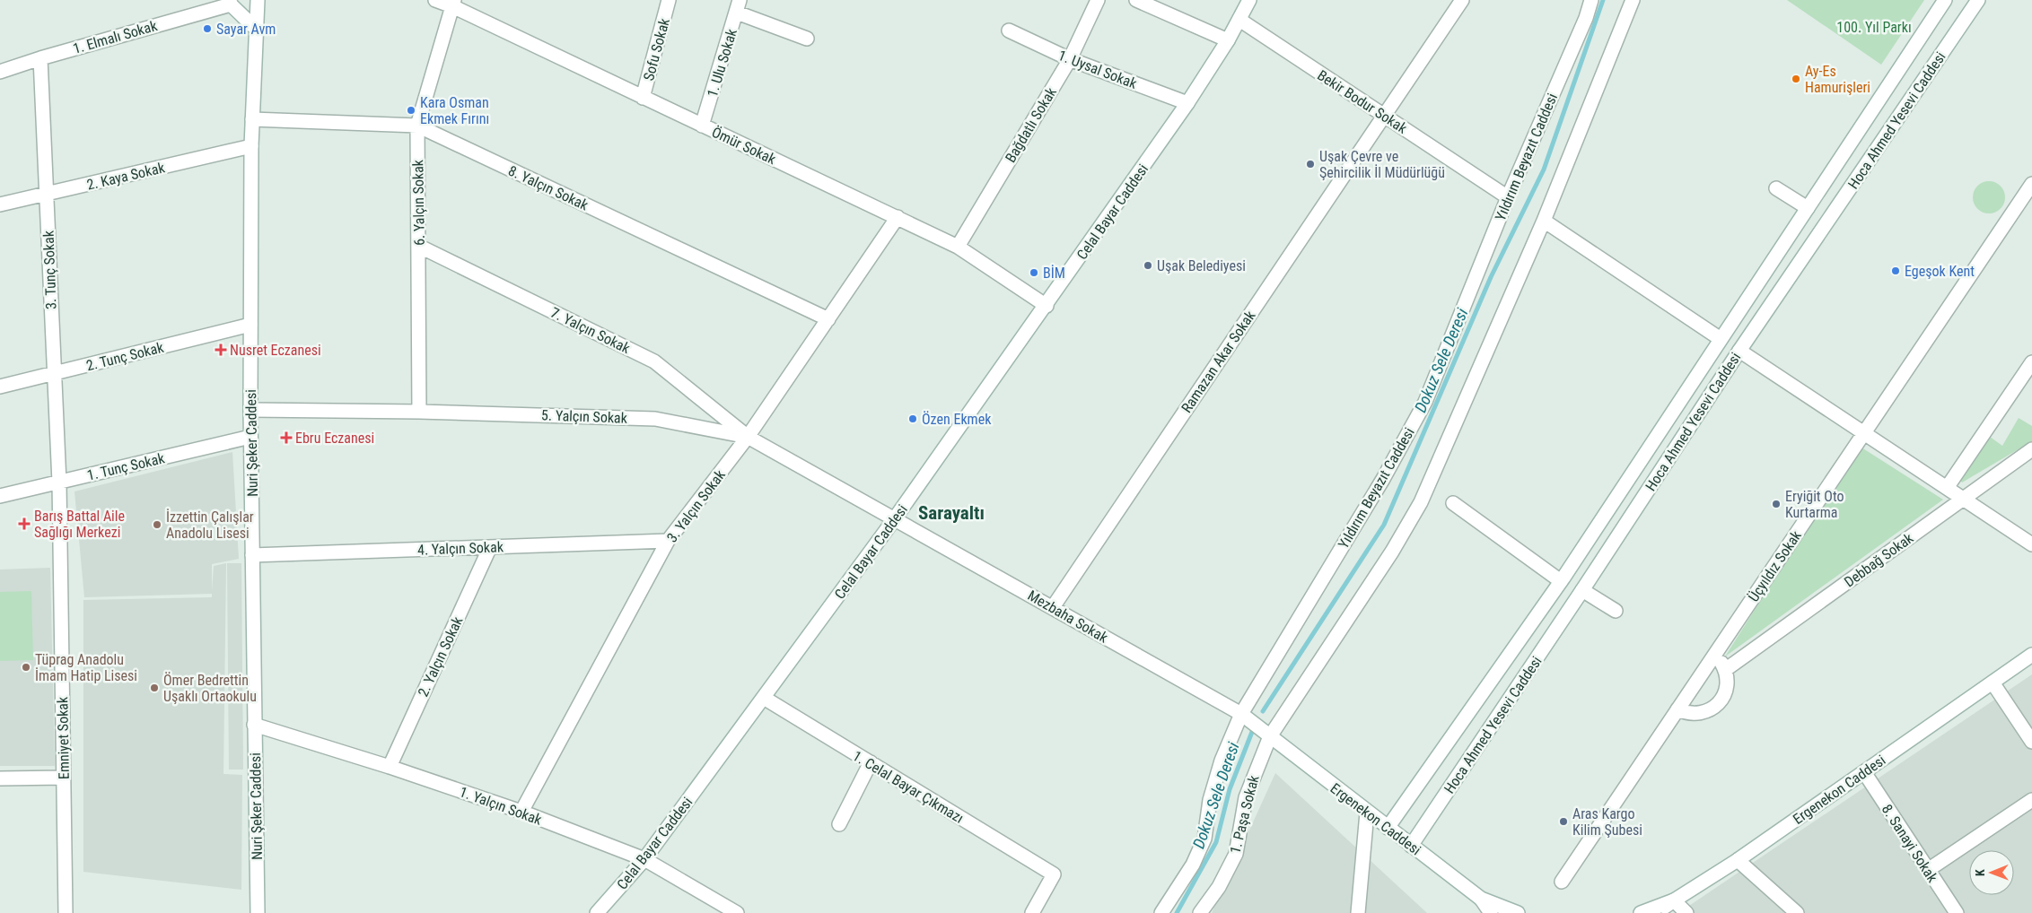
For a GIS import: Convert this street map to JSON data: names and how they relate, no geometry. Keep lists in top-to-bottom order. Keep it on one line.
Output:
{"streets":{"street":["1. Elmalı Sokak","Sofu Sokak","1. Ulu Sokak","1. Uysal Sokak","Bekir Bodur Sokak","Hoca Ahmed Yesevi Caddesi","Bağdatlı Sokak","Ömür Sokak","Yıldırım Beyazıt Caddesi","2. Kaya Sokak","8. Yalçın Sokak","6. Yalçın Sokak","Celal Bayar Caddesi","3. Tunç Sokak","7. Yalçın Sokak","2. Tunç Sokak","Ramazan Akar Sokak","5. Yalçın Sokak","Nuri Şeker Caddesi","1. Tunç Sokak","3. Yalçın Sokak","4. Yalçın Sokak","Debbağ Sokak","Üçyıldız Sokak","Mezbaha Sokak","2. Yalçın Sokak","Emniyet Sokak","1. Celal Bayar Çıkmazı","Ergenekon Caddesi","1. Yalçın Sokak","1. Paşa Sokak","8. Sanayi Sokak"]},"crossings":[["1. Elmalı Sokak","3. Tunç Sokak"],["Sofu Sokak","Ömür Sokak"],["1. Ulu Sokak","Ömür Sokak"],["1. Uysal Sokak","Bağdatlı Sokak"],["1. Uysal Sokak","Celal Bayar Caddesi"],["Bekir Bodur Sokak","Yıldırım Beyazıt Caddesi"],["Bekir Bodur Sokak","Celal Bayar Caddesi"],["Bekir Bodur Sokak","Ramazan Akar Sokak"],["Hoca Ahmed Yesevi Caddesi","Ergenekon Caddesi"],["Bağdatlı Sokak","Ömür Sokak"],["Ömür Sokak","6. Yalçın Sokak"],["Ömür Sokak","Celal Bayar Caddesi"],["Ömür Sokak","3. Yalçın Sokak"],["Yıldırım Beyazıt Caddesi","Mezbaha Sokak"],["Yıldırım Beyazıt Caddesi","Ergenekon Caddesi"],["2. Kaya Sokak","3. Tunç Sokak"],["2. Kaya Sokak","Nuri Şeker Caddesi"],["8. Yalçın Sokak","6. Yalçın Sokak"],["8. Yalçın Sokak","Nuri Şeker Caddesi"],["8. Yalçın Sokak","3. Yalçın Sokak"],["6. Yalçın Sokak","7. Yalçın Sokak"],["6. Yalçın Sokak","5. Yalçın Sokak"],["Celal Bayar Caddesi","5. Yalçın Sokak"],["Celal Bayar Caddesi","Mezbaha Sokak"],["Celal Bayar Caddesi","1. Celal Bayar Çıkmazı"],["Celal Bayar Caddesi","1. Yalçın Sokak"],["3. Tunç Sokak","2. Tunç Sokak"],["3. Tunç Sokak","1. Tunç Sokak"],["3. Tunç Sokak","Emniyet Sokak"],["7. Yalçın Sokak","5. Yalçın Sokak"],["7. Yalçın Sokak","3. Yalçın Sokak"],["2. Tunç Sokak","Nuri Şeker Caddesi"],["Ramazan Akar Sokak","Mezbaha Sokak"],["5. Yalçın Sokak","Nuri Şeker Caddesi"],["5. Yalçın Sokak","3. Yalçın Sokak"],["5. Yalçın Sokak","Mezbaha Sokak"],["Nuri Şeker Caddesi","1. Tunç Sokak"],["Nuri Şeker Caddesi","4. Yalçın Sokak"],["Nuri Şeker Caddesi","1. Yalçın Sokak"],["1. Tunç Sokak","Emniyet Sokak"],["3. Yalçın Sokak","4. Yalçın Sokak"],["3. Yalçın Sokak","1. Yalçın Sokak"],["4. Yalçın Sokak","2. Yalçın Sokak"],["Mezbaha Sokak","Ergenekon Caddesi"],["2. Yalçın Sokak","1. Yalçın Sokak"],["Ergenekon Caddesi","1. Paşa Sokak"],["Ergenekon Caddesi","8. Sanayi Sokak"]],"districts":["Sarayaltı"],"water":["Dokuz Sele Deresi"],"parks":["100. Yıl Parkı"],"places":{"other":["Sayar Avm","Ay-Es Hamurişleri","Kara Osman Ekmek Fırını","Uşak Çevre ve Şehircilik İl Müdürlüğü","Uşak Belediyesi","Egeşok Kent","BİM","Özen Ekmek","Eryiğit Oto Kurtarma","İzzettin Çalışlar Anadolu Lisesi","Tüprag Anadolu İmam Hatip Lisesi","Ömer Bedrettin Uşaklı Ortaokulu","Aras Kargo Kilim Şubesi"],"health":["Nusret Eczanesi","Ebru Eczanesi","Barış Battal Aile Sağlığı Merkezi"]},"north":"left"}
